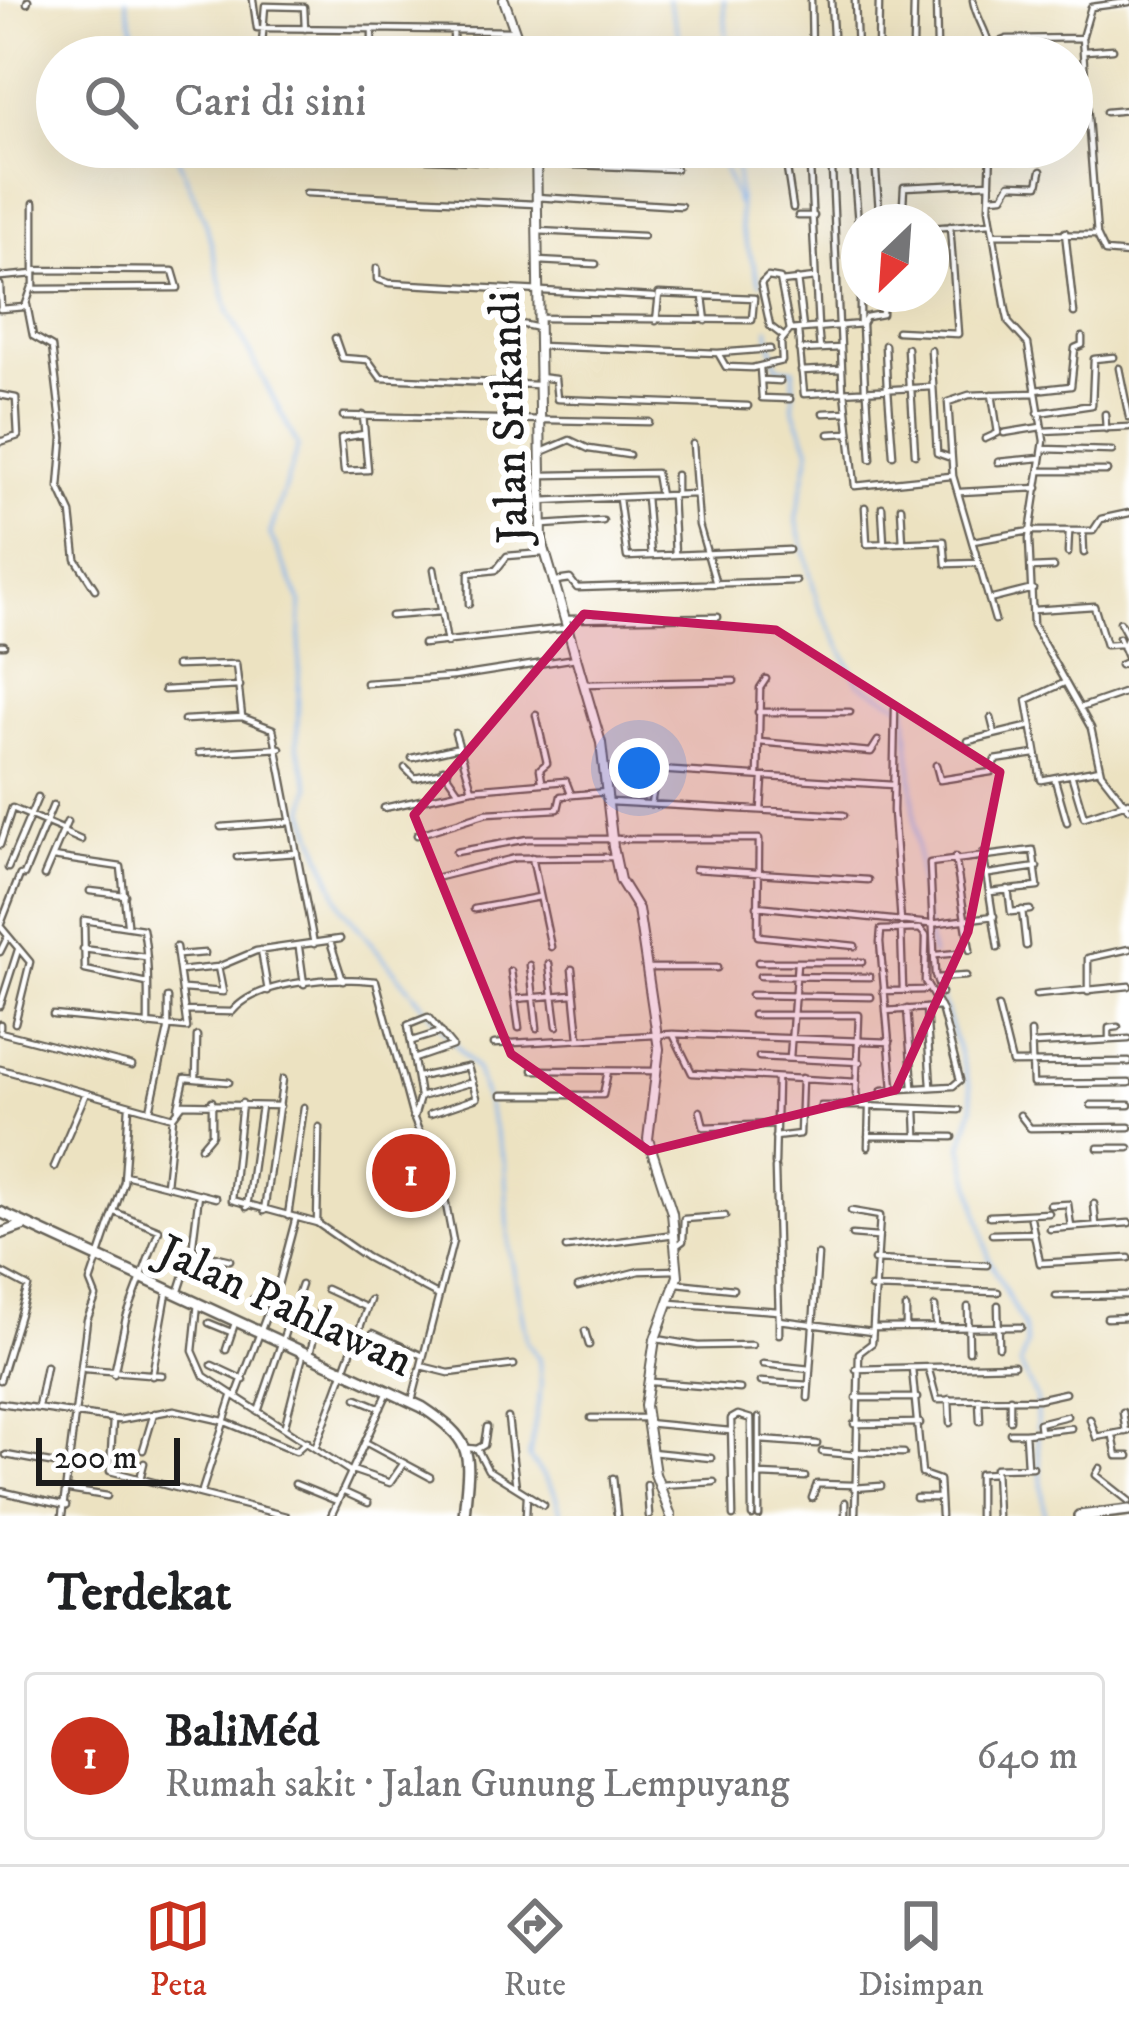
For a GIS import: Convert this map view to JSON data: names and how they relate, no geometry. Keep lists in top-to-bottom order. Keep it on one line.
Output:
{"streets":{"main road":["Jalan Pahlawan"],"street":["Jalan Srikandi"]},"scale_bar":"200 m","north":"bottom left","page":{"search":"Cari di sini","pins":"1","scale":"200 m","heading":"Terdekat","list":[{"mark":"1","name":"BaliMéd","note":"Rumah sakit · Jalan Gunung Lempuyang","value":"640 m"}],"nav":["Peta","Rute","Disimpan"]}}
